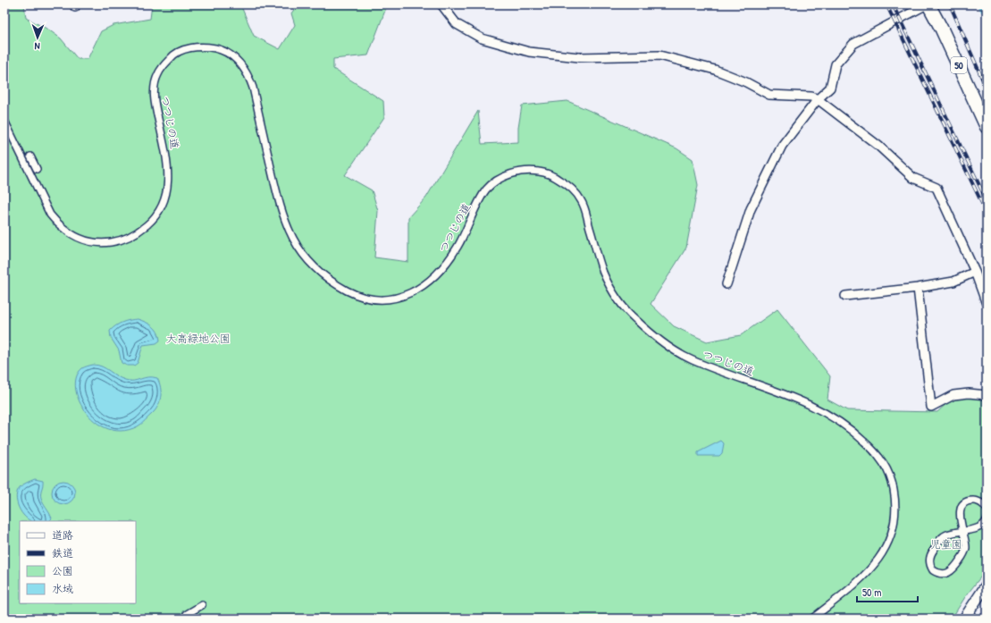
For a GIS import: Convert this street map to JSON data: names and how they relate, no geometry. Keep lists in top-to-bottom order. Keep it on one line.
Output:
{"streets":{"main road":["50"],"street":["つつじの道"]},"parks":["大高緑地公園","児童園"],"legend":["道路","鉄道","公園","水域"],"scale_bar":"50 m","north":"bottom"}
